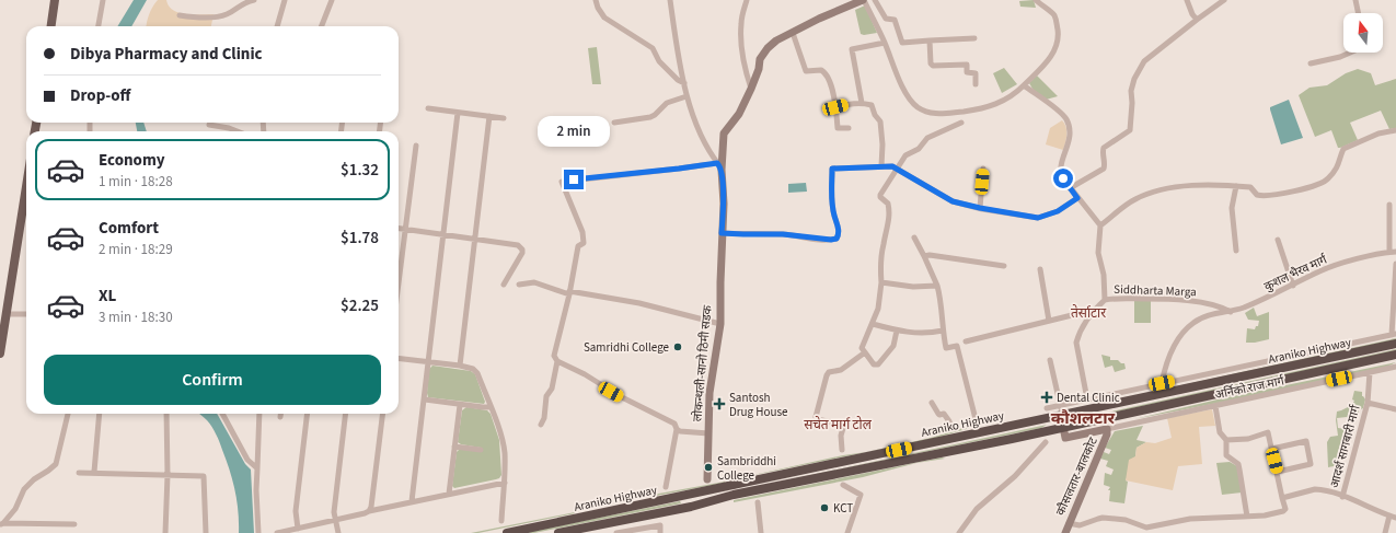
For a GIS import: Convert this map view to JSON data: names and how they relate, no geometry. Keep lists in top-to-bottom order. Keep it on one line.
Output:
{"streets":{"highway":["Araniko Highway"],"main road":["लोकन्थली-सानो ठिमी सडक","कौसलतार-बालकोट"],"street":["कुशल‌ भैरव मार्ग","Siddharta Marga","अर्निको राज मार्ग","आदर्श सागबारी मार्ग"]},"crossings":[["कुशल‌ भैरव मार्ग","Siddharta Marga"],["अर्निको राज मार्ग","आदर्श सागबारी मार्ग"],["अर्निको राज मार्ग","कौसलतार-बालकोट"]],"districts":["तेर्साटार","कौशलटार","सचेत मार्ग टोल"],"places":{"other":["Samridhi College","Sambriddhi College","KCT"],"health":["Dental Clinic","Santosh Drug House"]},"north":"top","page":{"banner":["Dibya Pharmacy and Clinic","Drop-off"],"bubble":"2 min","list":[{"name":"Economy","note":"1 min · 18:28","value":"$1.32"},{"name":"Comfort","note":"2 min · 18:29","value":"$1.78"},{"name":"XL","note":"3 min · 18:30","value":"$2.25"}],"buttons":"Confirm"}}
